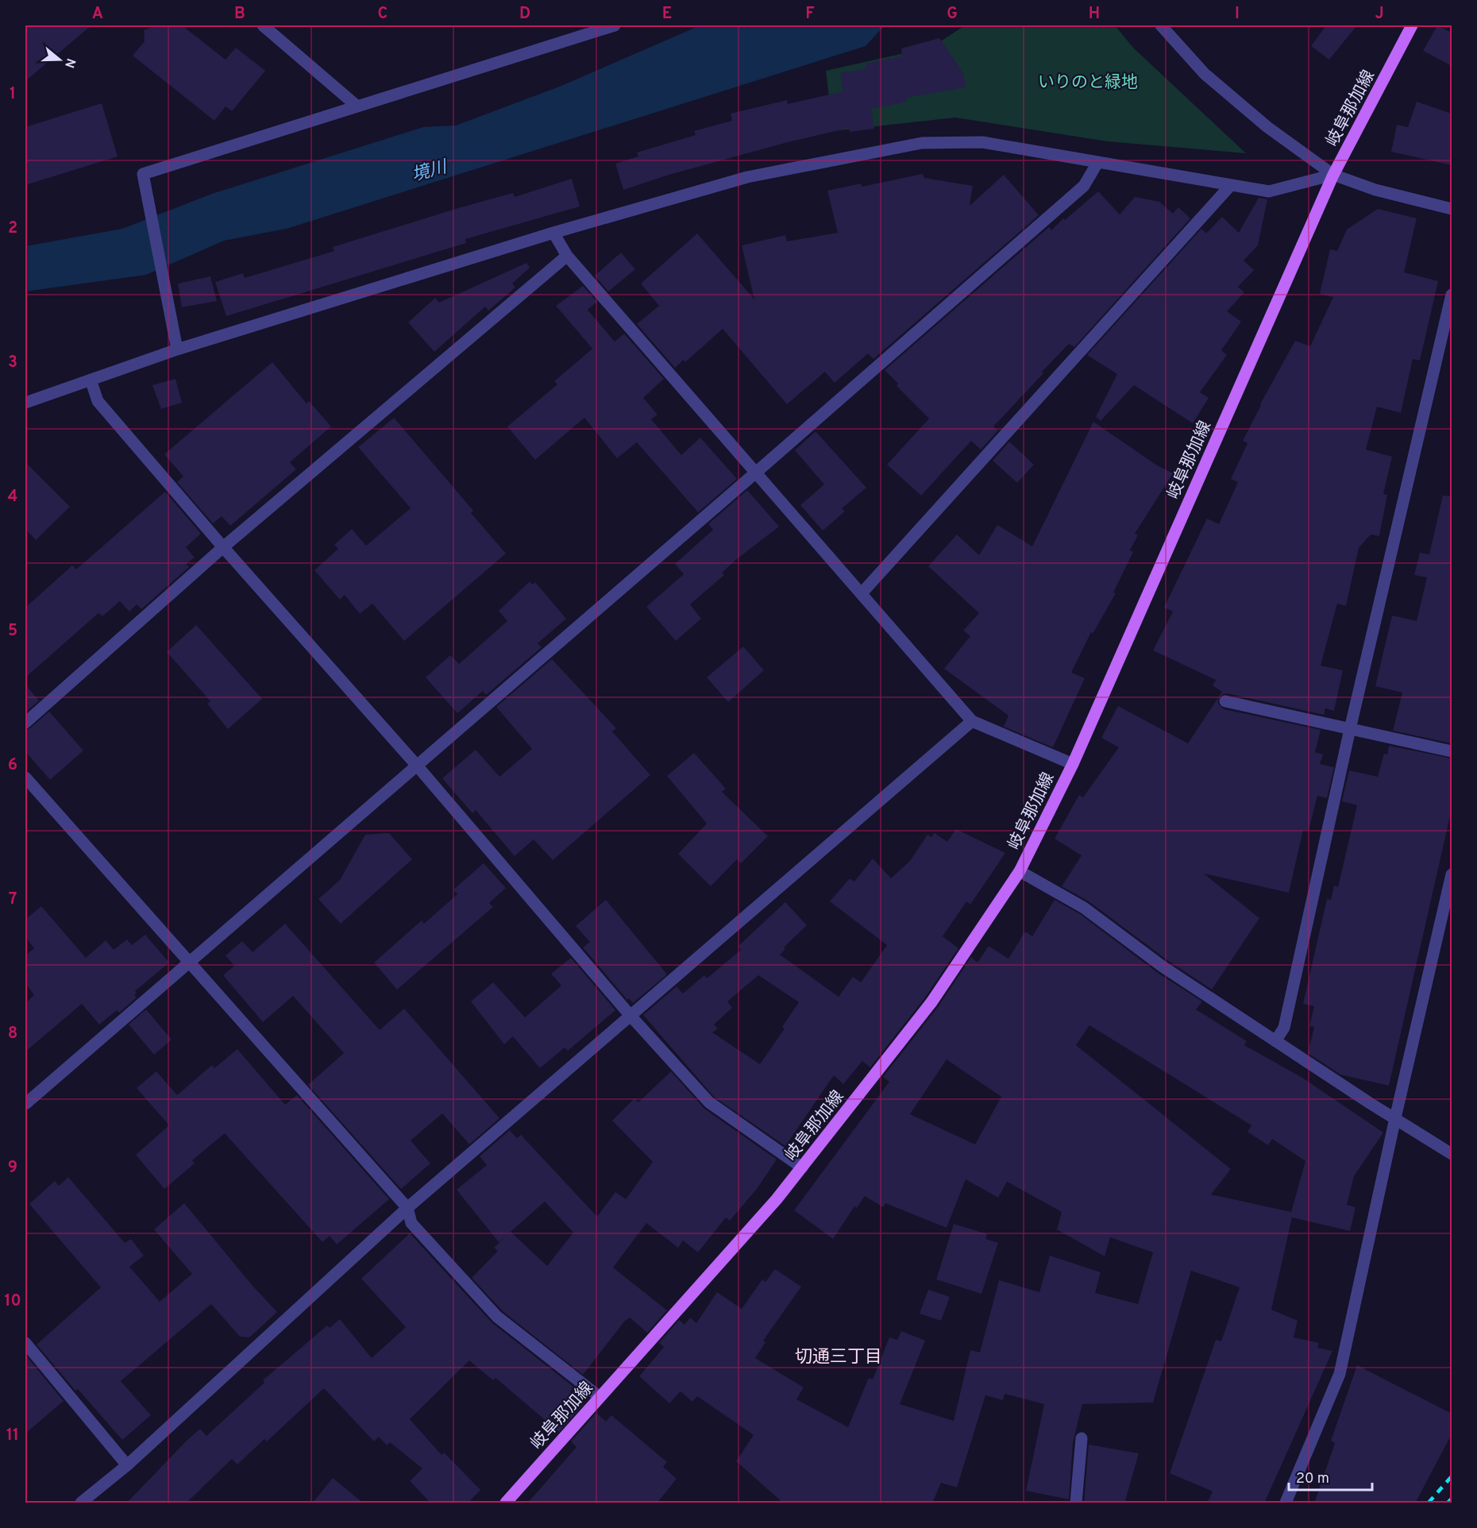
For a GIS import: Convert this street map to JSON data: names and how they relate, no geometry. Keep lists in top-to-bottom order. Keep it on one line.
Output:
{"streets":{"main road":["岐阜那加線"]},"districts":["切通三丁目"],"water":["境川"],"parks":["いりのと緑地"],"scale_bar":"20 m","north":"right","grid":{"columns":["A","B","C","D","E","F","G","H","I","J"],"rows":["1","2","3","4","5","6","7","8","9","10","11"]}}
